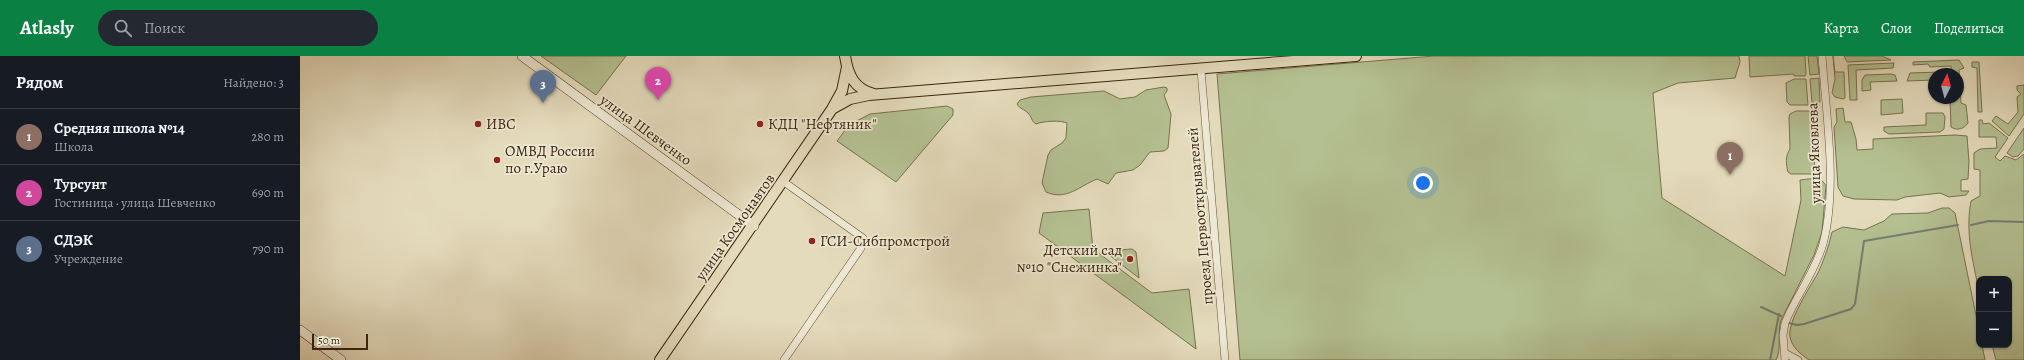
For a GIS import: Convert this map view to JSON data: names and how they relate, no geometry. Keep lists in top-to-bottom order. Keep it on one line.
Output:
{"streets":{"main road":["улица Шевченко","улица Космонавтов"],"street":["улица Яковлева","проезд Первооткрывателей"]},"crossings":[["улица Шевченко","улица Космонавтов"]],"places":["ИВС","КДЦ \"Нефтяник\"","ОМВД России по г.Ураю","ГСИ-Сибпромстрой","Детский сад №10 \"Снежинка\""],"scale_bar":"50 m","north":"top","page":{"header":"Atlasly","search":"Поиск","nav":["Карта","Слои","Поделиться"],"heading":["Рядом","Найдено: 3"],"pins":["2","3","1"],"list":[{"mark":"1","name":"Средняя школа №14","note":"Школа","value":"280 m"},{"mark":"2","name":"Турсунт","note":"Гостиница · улица Шевченко","value":"690 m"},{"mark":"3","name":"СДЭК","note":"Учреждение","value":"790 m"}],"map_buttons":["+","−"],"scale":"50 m"}}
